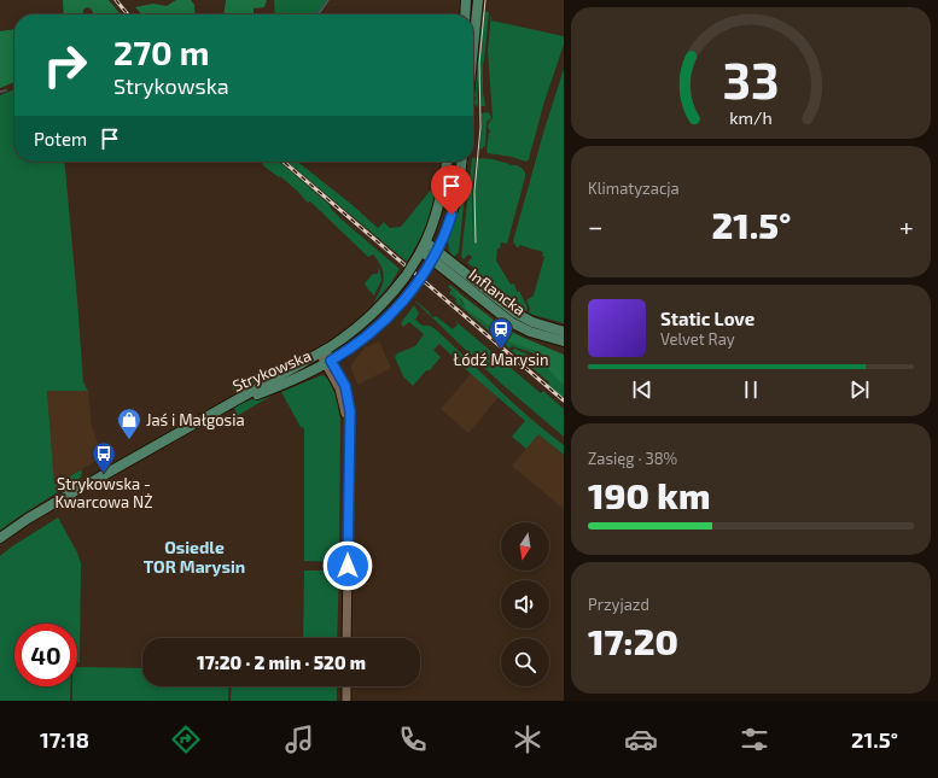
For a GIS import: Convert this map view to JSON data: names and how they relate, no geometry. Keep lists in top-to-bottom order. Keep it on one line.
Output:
{"streets":{"main road":["Inflancka","Strykowska"]},"crossings":[["Inflancka","Strykowska"]],"districts":["Osiedle TOR Marysin"],"places":{"station":["Łódź Marysin"],"shop":["Jaś i Małgosia"],"bus stop":["Strykowska - Kwarcowa NŻ"]},"north":"bottom","page":{"turn":["270 m","Strykowska"],"then":"Potem","tile":["Klimatyzacja",["Zasięg · 38%","190 km"],["Przyjazd","17:20"]],"heat":["−","21.5°","+"],"song":["Static Love","Velvet Ray"],"limit":"40","trip":"17:20 · 2 min · 520 m","tabs":["17:18","21.5°"],"gauge":["33","km/h"]}}
